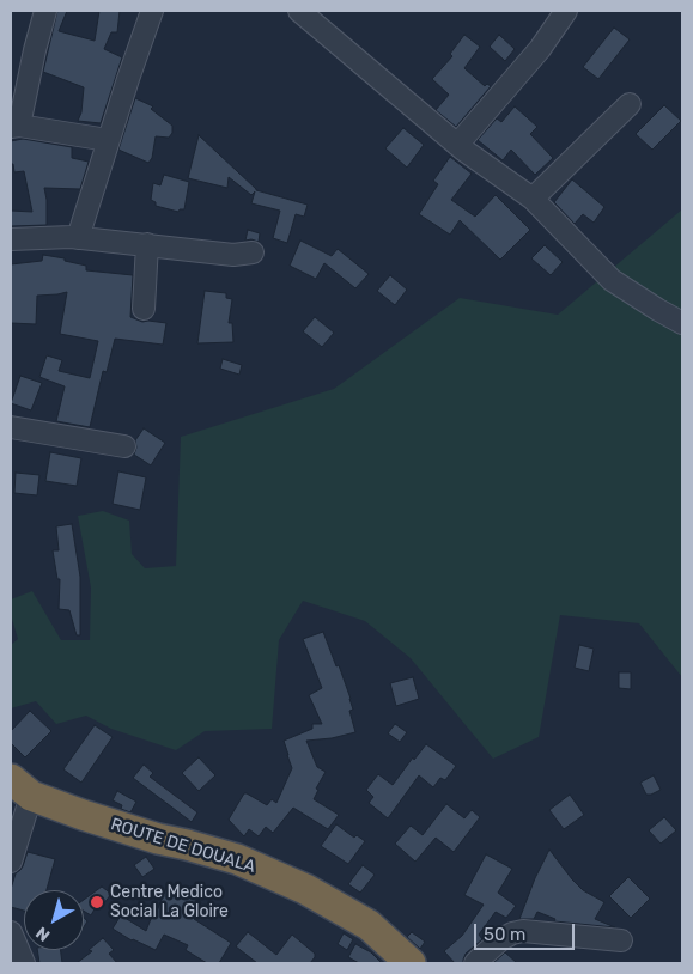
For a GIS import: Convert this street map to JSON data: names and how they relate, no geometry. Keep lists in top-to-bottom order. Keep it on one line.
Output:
{"streets":{"highway":["ROUTE DE DOUALA"]},"places":["Centre Medico Social La Gloire"],"scale_bar":"50 m","north":"bottom left"}
